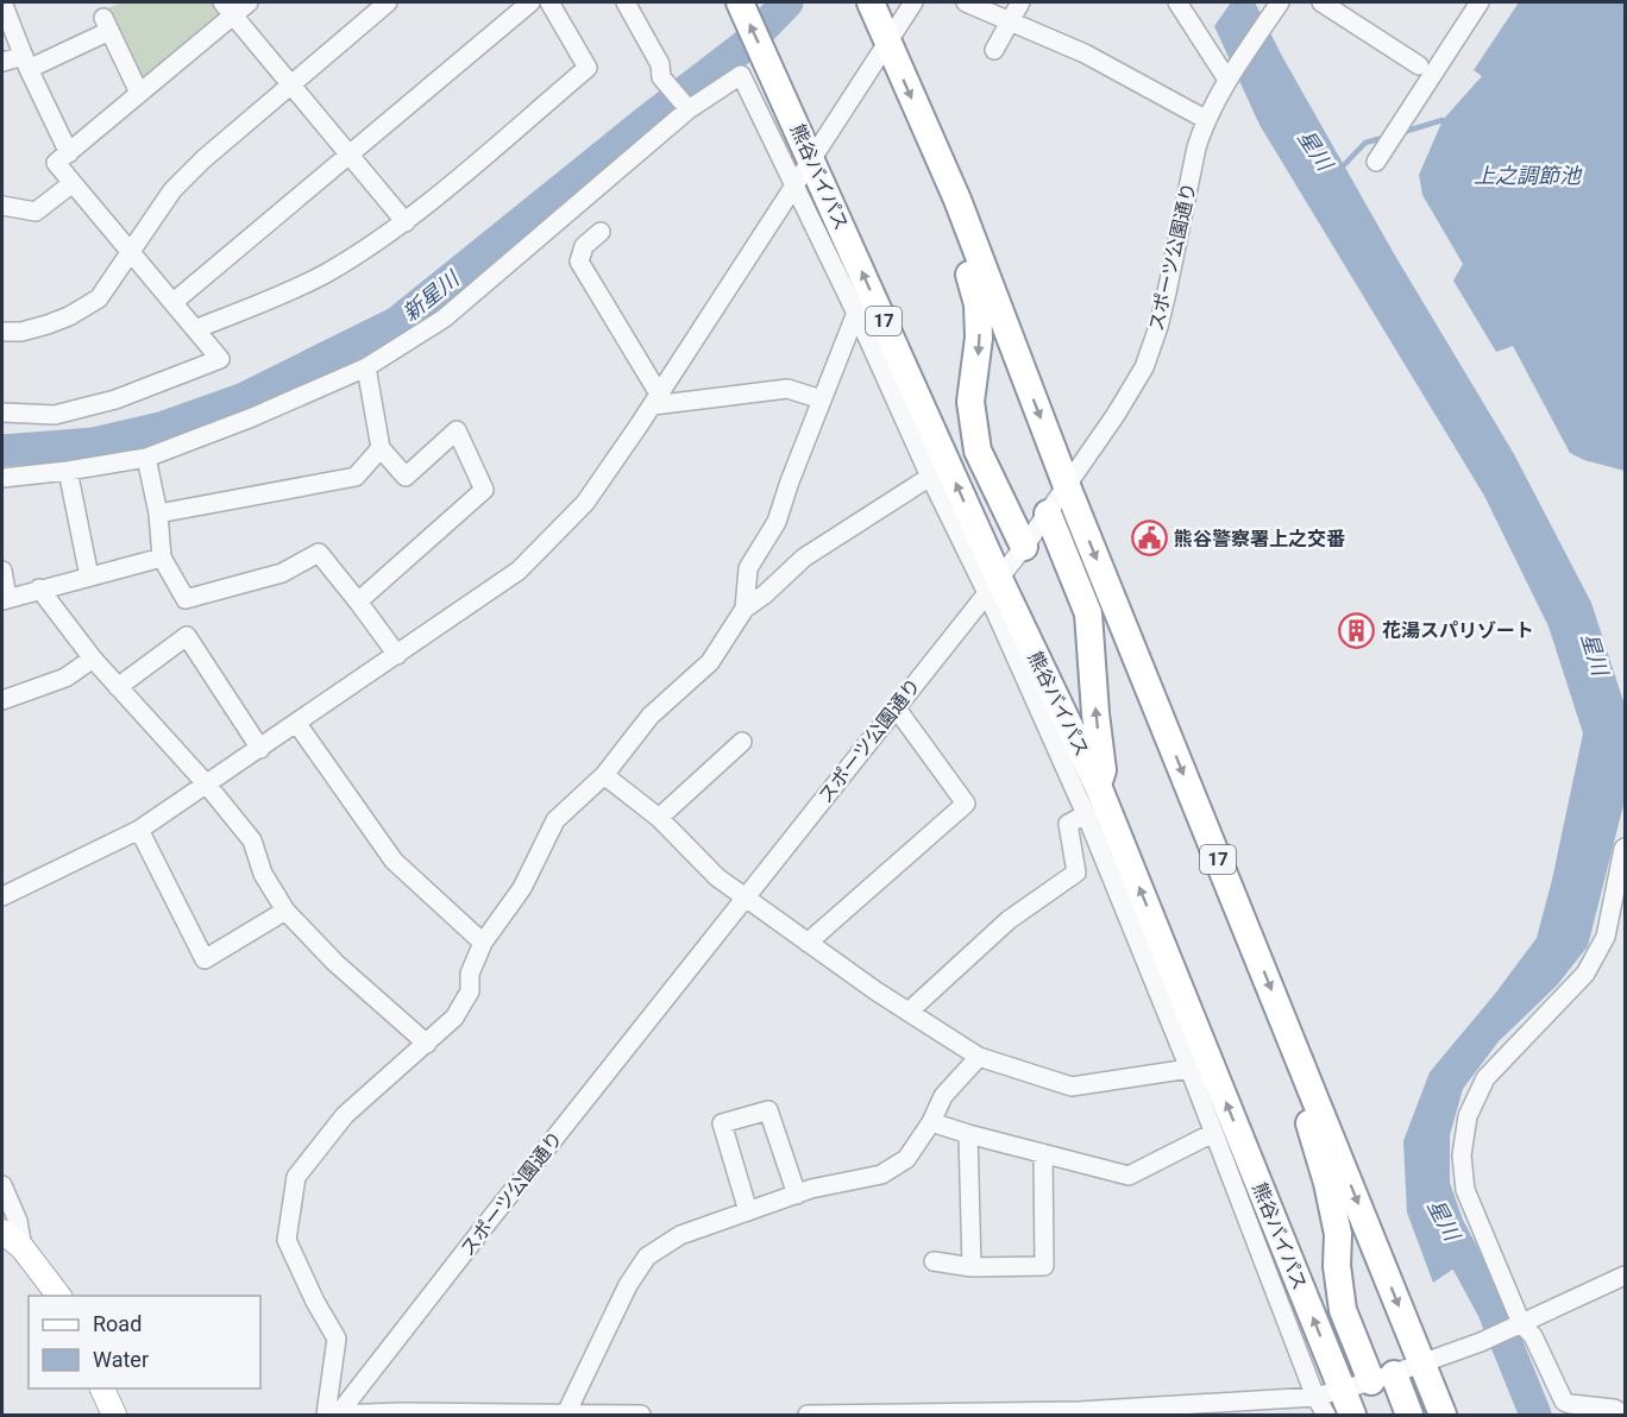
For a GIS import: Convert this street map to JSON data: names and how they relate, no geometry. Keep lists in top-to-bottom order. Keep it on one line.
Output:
{"streets":{"highway":["熊谷バイパス","17"],"street":["スポーツ公園通り"]},"crossings":[["熊谷バイパス","スポーツ公園通り"],["スポーツ公園通り","17"]],"water":["星川","上之調節池","新星川"],"places":{"public building":["熊谷警察署上之交番"],"building":["花湯スパリゾート"]},"legend":["Road","Water"]}
